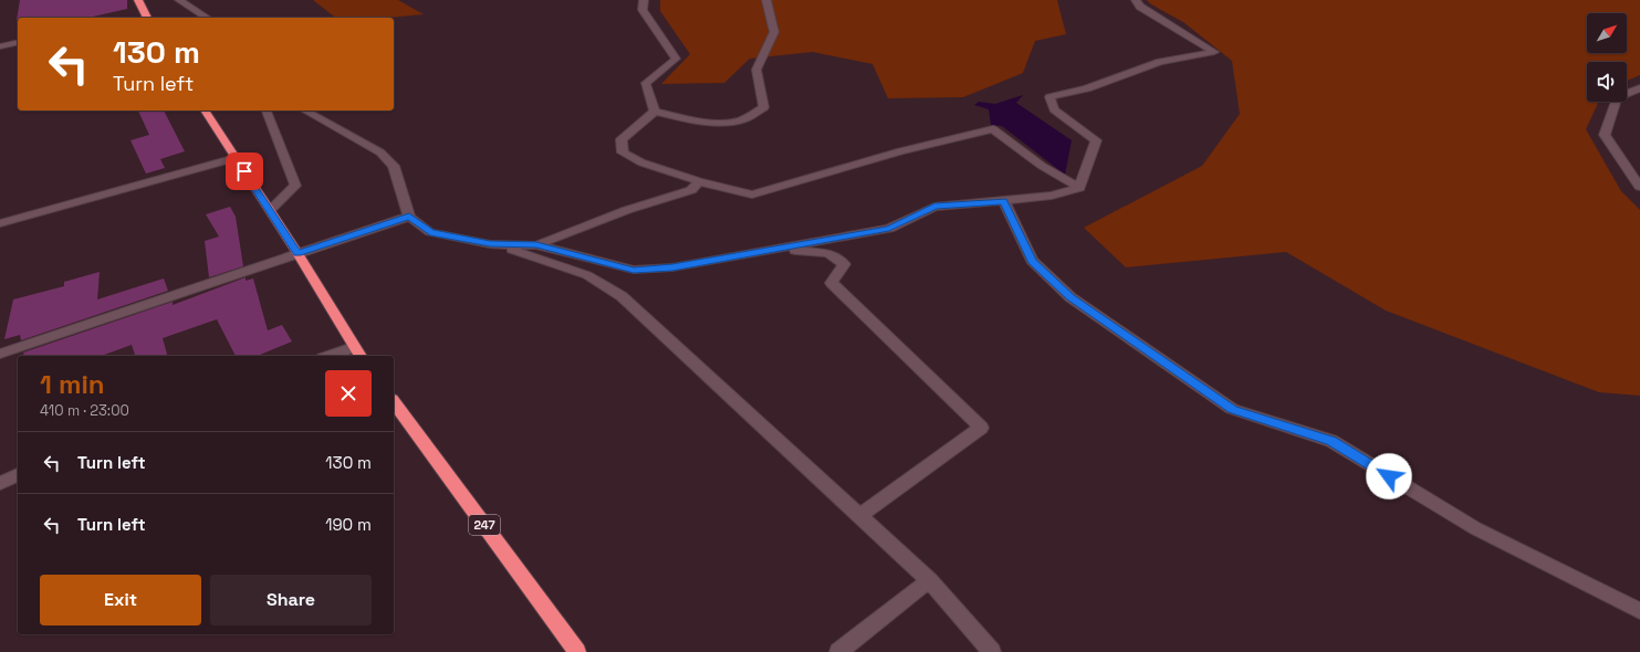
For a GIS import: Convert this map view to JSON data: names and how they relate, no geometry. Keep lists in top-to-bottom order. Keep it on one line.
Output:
{"streets":{"highway":["247"]},"north":"top right","page":{"turn":["130 m","Turn left"],"heading":["1 min","410 m · 23:00"],"list":[{"name":"Turn left","value":"130 m"},{"name":"Turn left","value":"190 m"}],"buttons":["Exit","Share"]}}
